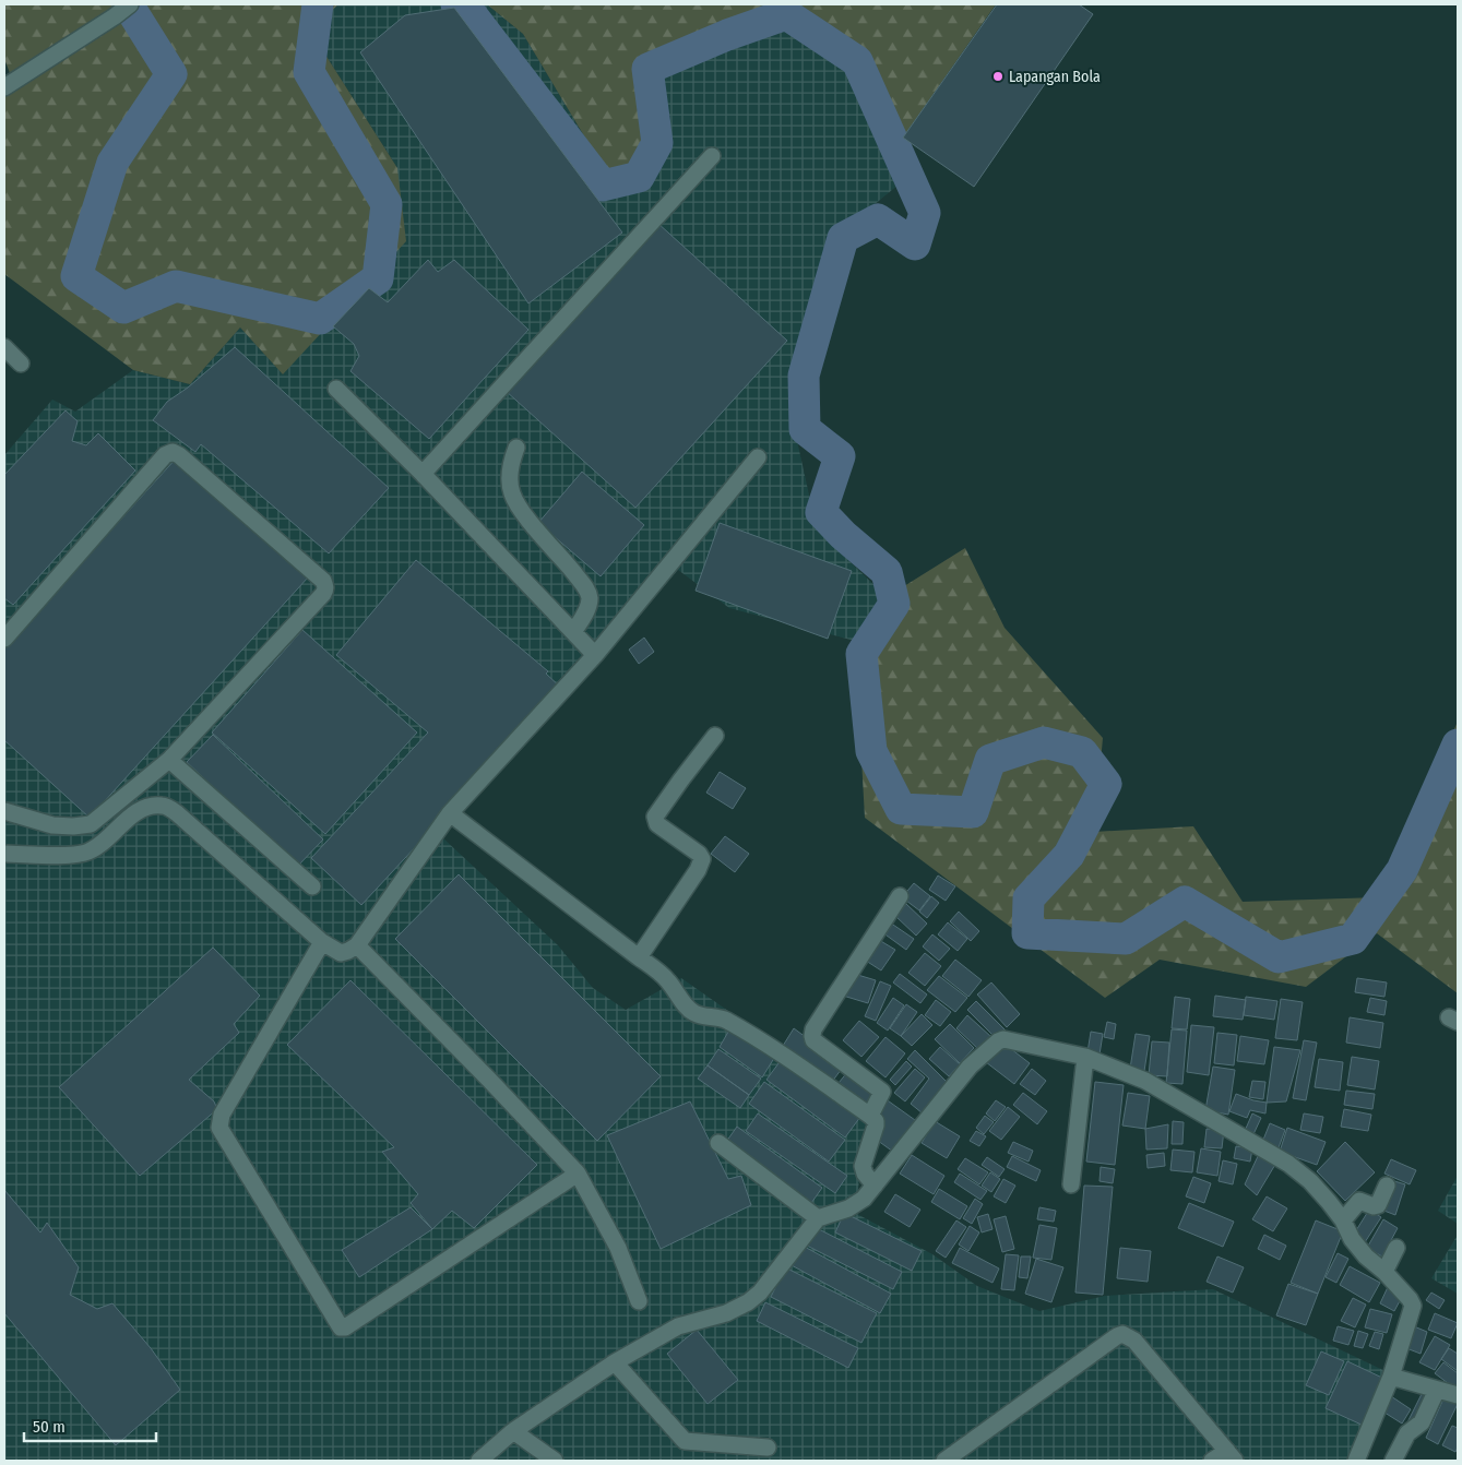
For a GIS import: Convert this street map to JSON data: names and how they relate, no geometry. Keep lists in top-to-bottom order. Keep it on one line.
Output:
{"places":["Lapangan Bola"],"scale_bar":"50 m"}
